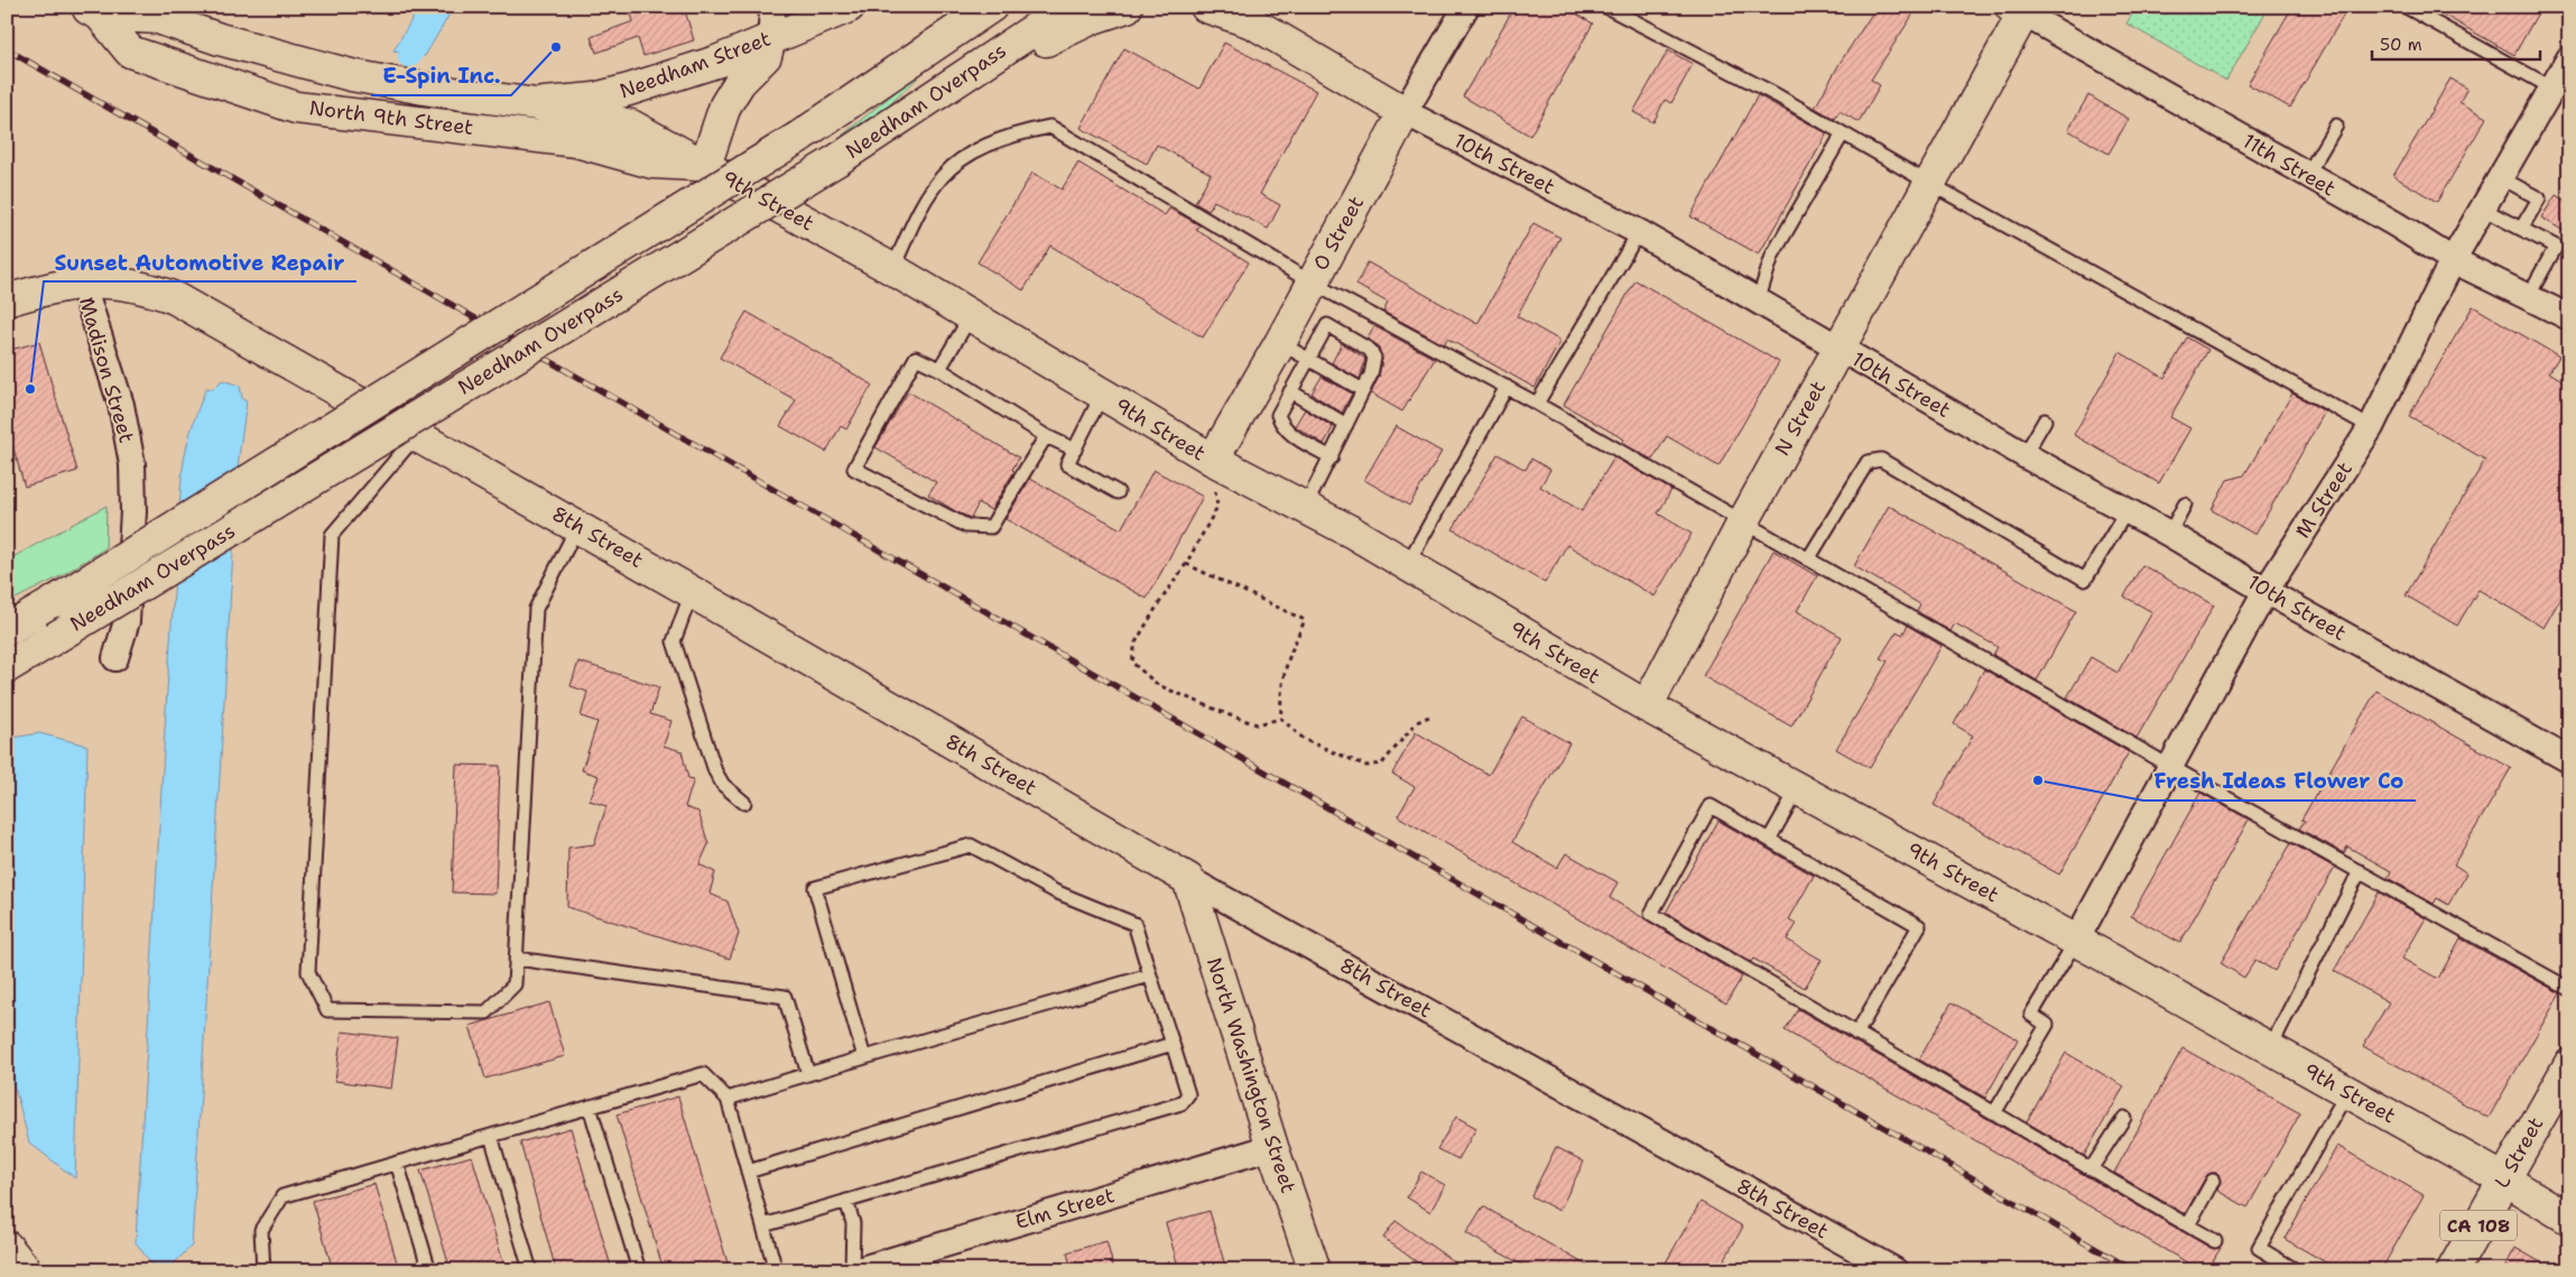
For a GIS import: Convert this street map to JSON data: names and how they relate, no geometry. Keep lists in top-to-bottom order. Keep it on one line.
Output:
{"streets":{"main road":["Needham Street","Needham Overpass","North 9th Street","10th Street","9th Street","O Street","N Street","8th Street","North Washington Street","L Street","CA 108"],"street":["11th Street","Madison Street","M Street","Elm Street"]},"crossings":[["Needham Street","North 9th Street"],["Needham Street","9th Street"],["North 9th Street","9th Street"],["10th Street","O Street"],["10th Street","N Street"],["10th Street","M Street"],["11th Street","N Street"],["11th Street","M Street"],["9th Street","O Street"],["9th Street","N Street"],["9th Street","M Street"],["9th Street","L Street"],["Madison Street","8th Street"],["8th Street","North Washington Street"],["North Washington Street","Elm Street"]],"places":["E-Spin Inc.","Sunset Automotive Repair","Fresh Ideas Flower Co"],"scale_bar":"50 m"}
